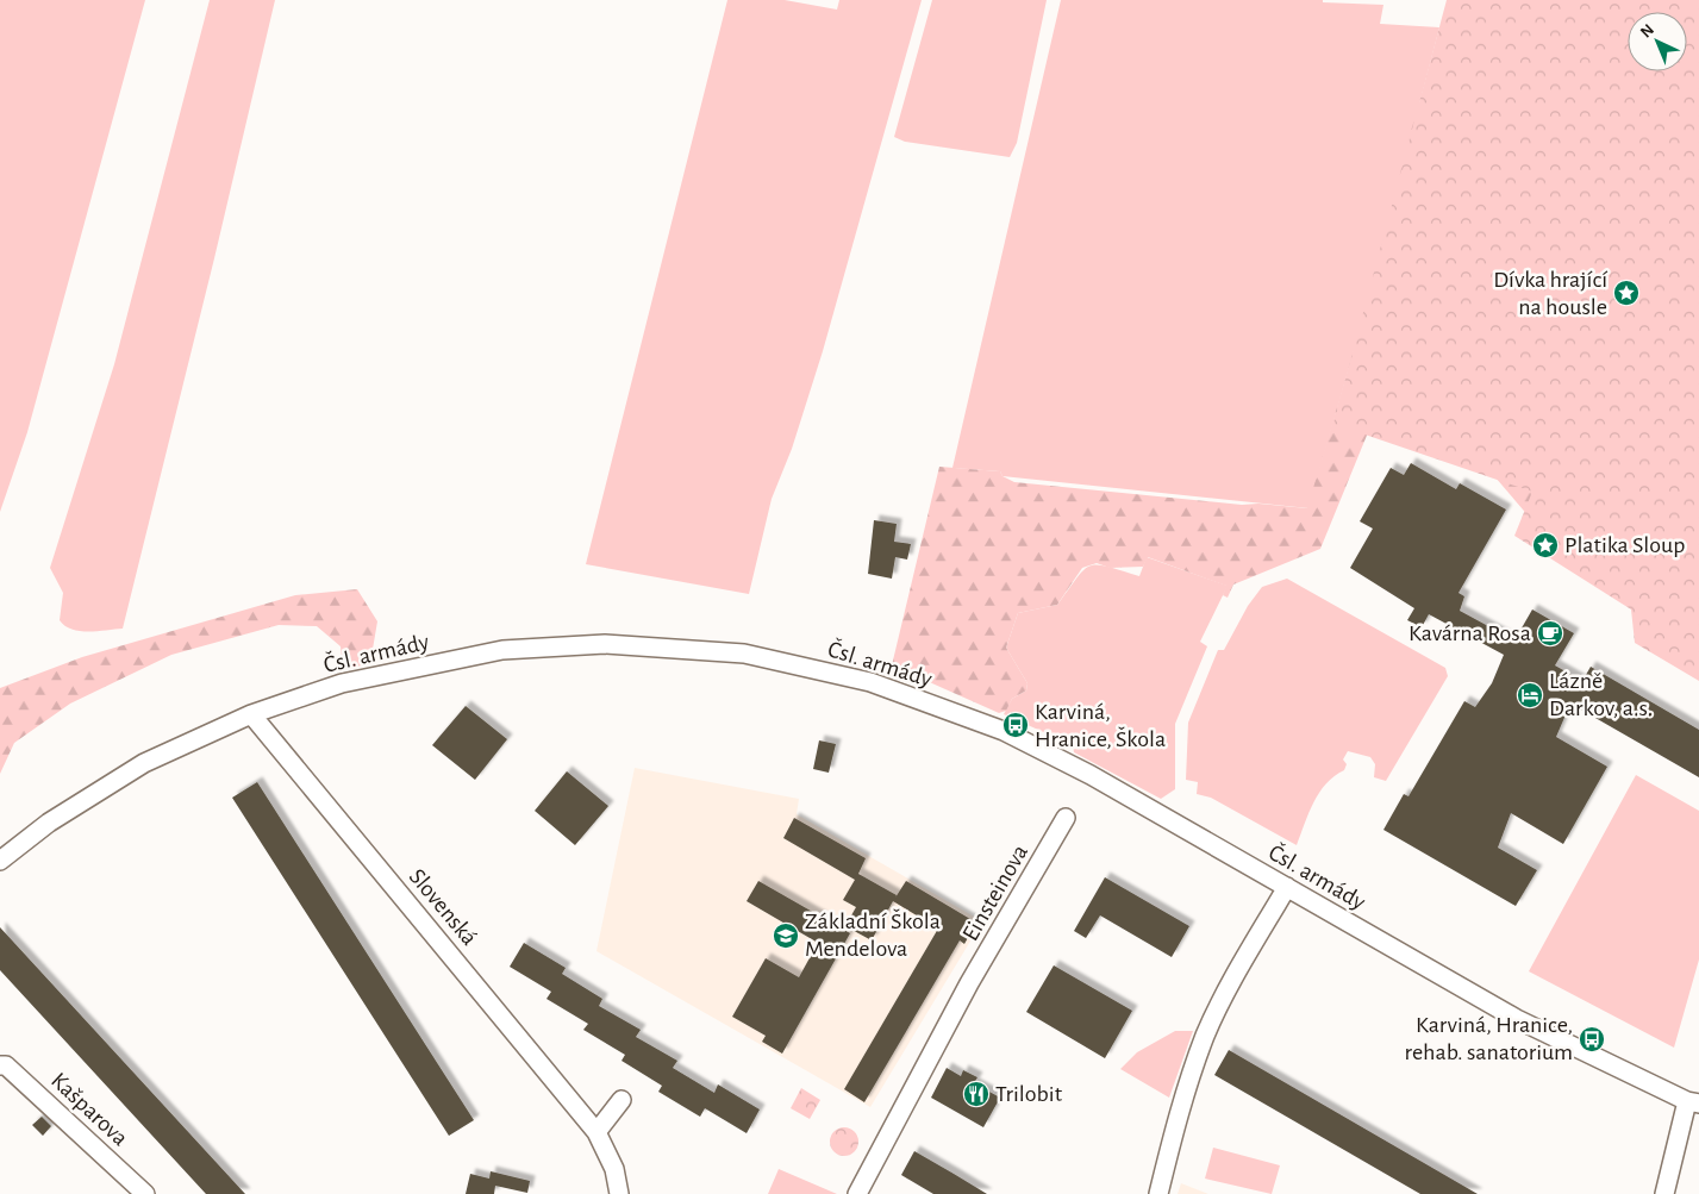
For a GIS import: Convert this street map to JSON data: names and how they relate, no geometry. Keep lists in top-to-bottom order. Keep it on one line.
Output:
{"streets":{"street":["Čsl. armády","Einsteinova","Slovenská","Kašparova"]},"crossings":[["Čsl. armády","Slovenská"]],"places":{"place":["Dívka hrající na housle","Platika Sloup"],"cafe":["Kavárna Rosa"],"hotel":["Lázně Darkov, a.s."],"bus stop":["Karviná, Hranice, Škola","Karviná, Hranice, rehab. sanatorium"],"school or university":["Základní Škola Mendelova"],"restaurant":["Trilobit"]},"north":"top left"}
